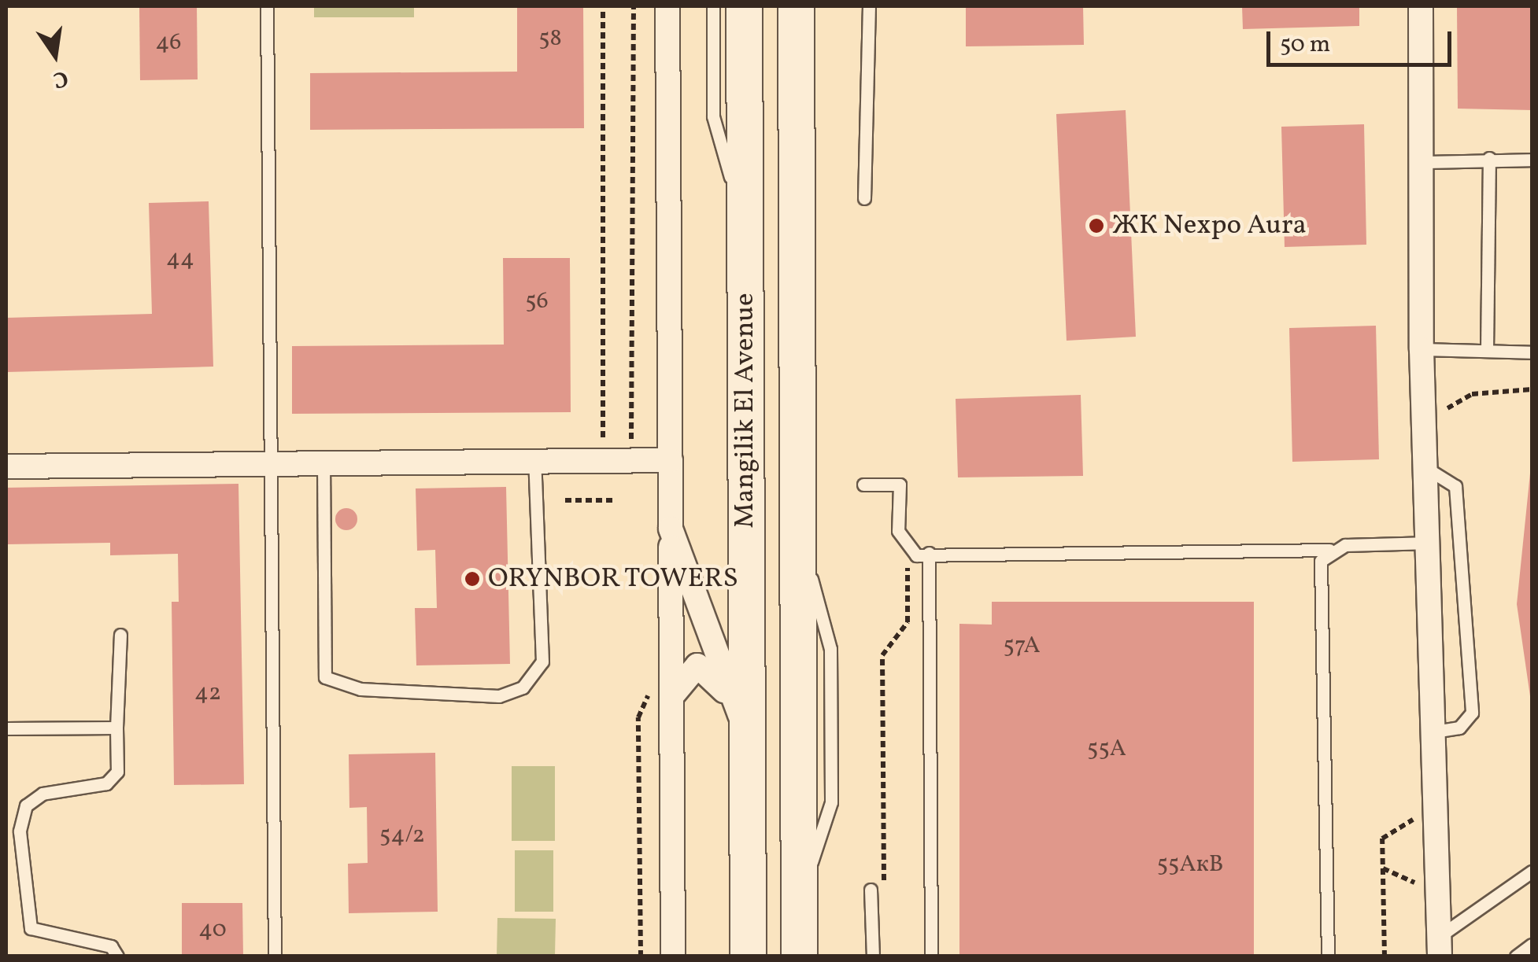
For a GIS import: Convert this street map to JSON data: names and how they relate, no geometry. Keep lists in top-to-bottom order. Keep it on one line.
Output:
{"streets":{"main road":["Mangilik El Avenue"]},"places":["ЖК Nexpo Aura","ORYNBOR TOWERS"],"house_numbers":["58","46","44","56","57А","42","55А","54/2","55АкB","40"],"scale_bar":"50 m","north":"bottom"}
